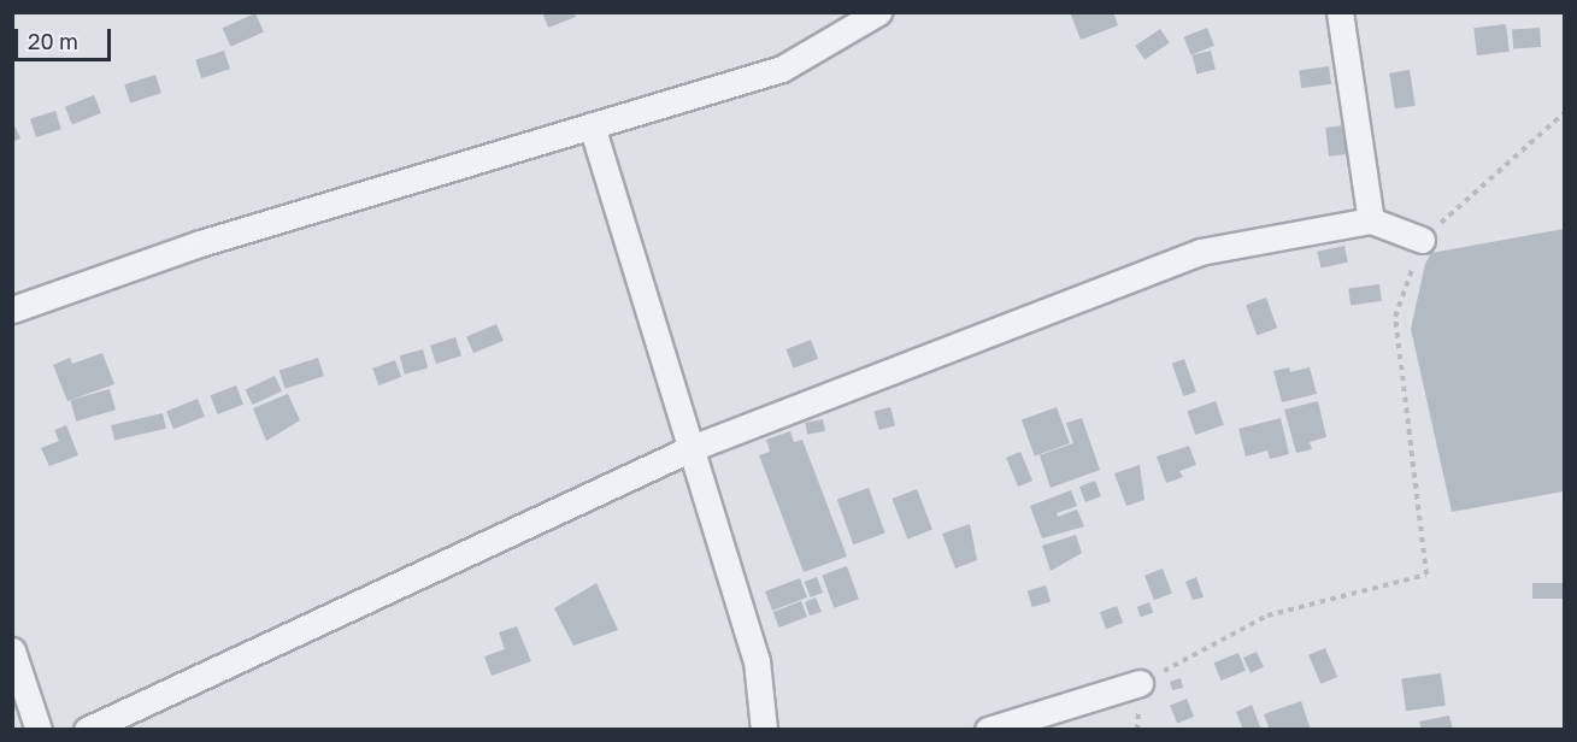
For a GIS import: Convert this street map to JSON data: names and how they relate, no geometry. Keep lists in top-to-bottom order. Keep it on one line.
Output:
{"scale_bar":"20 m"}
